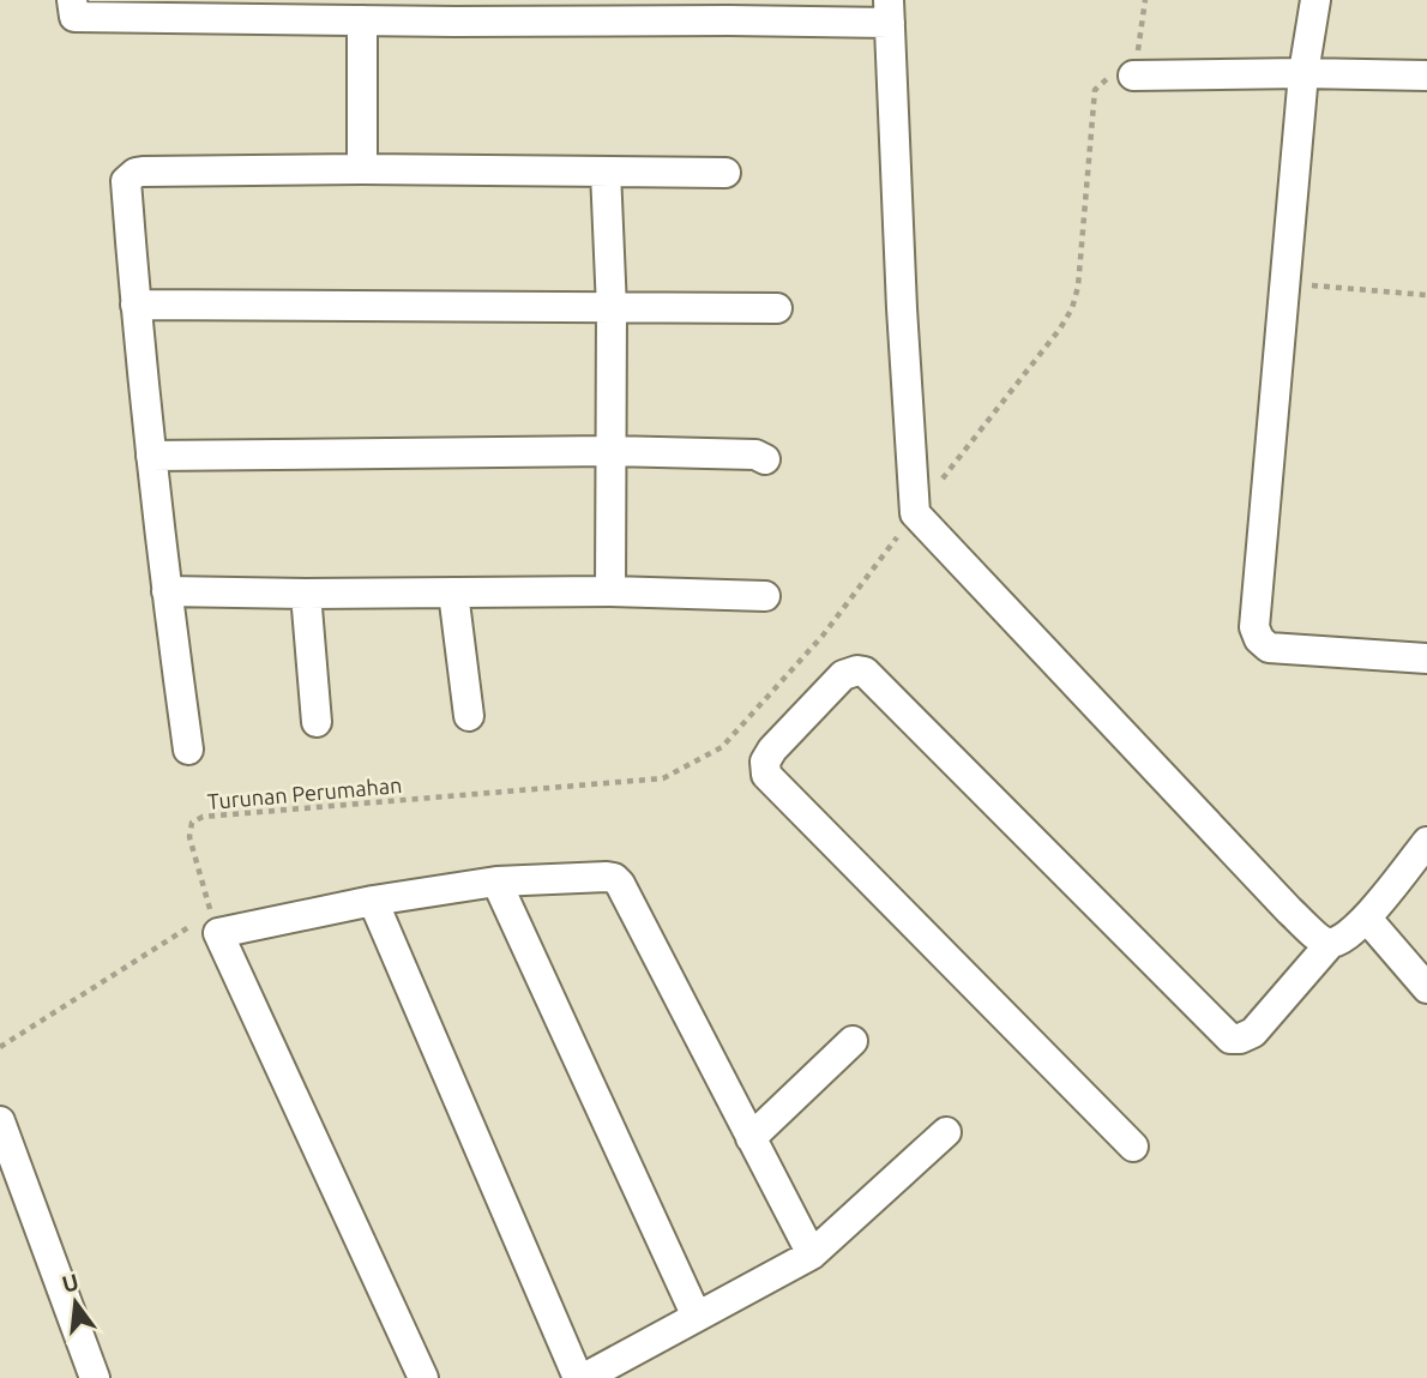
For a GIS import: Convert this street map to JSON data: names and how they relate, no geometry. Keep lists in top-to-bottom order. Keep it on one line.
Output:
{"streets":{"path":["Turunan Perumahan"]},"north":"top"}
